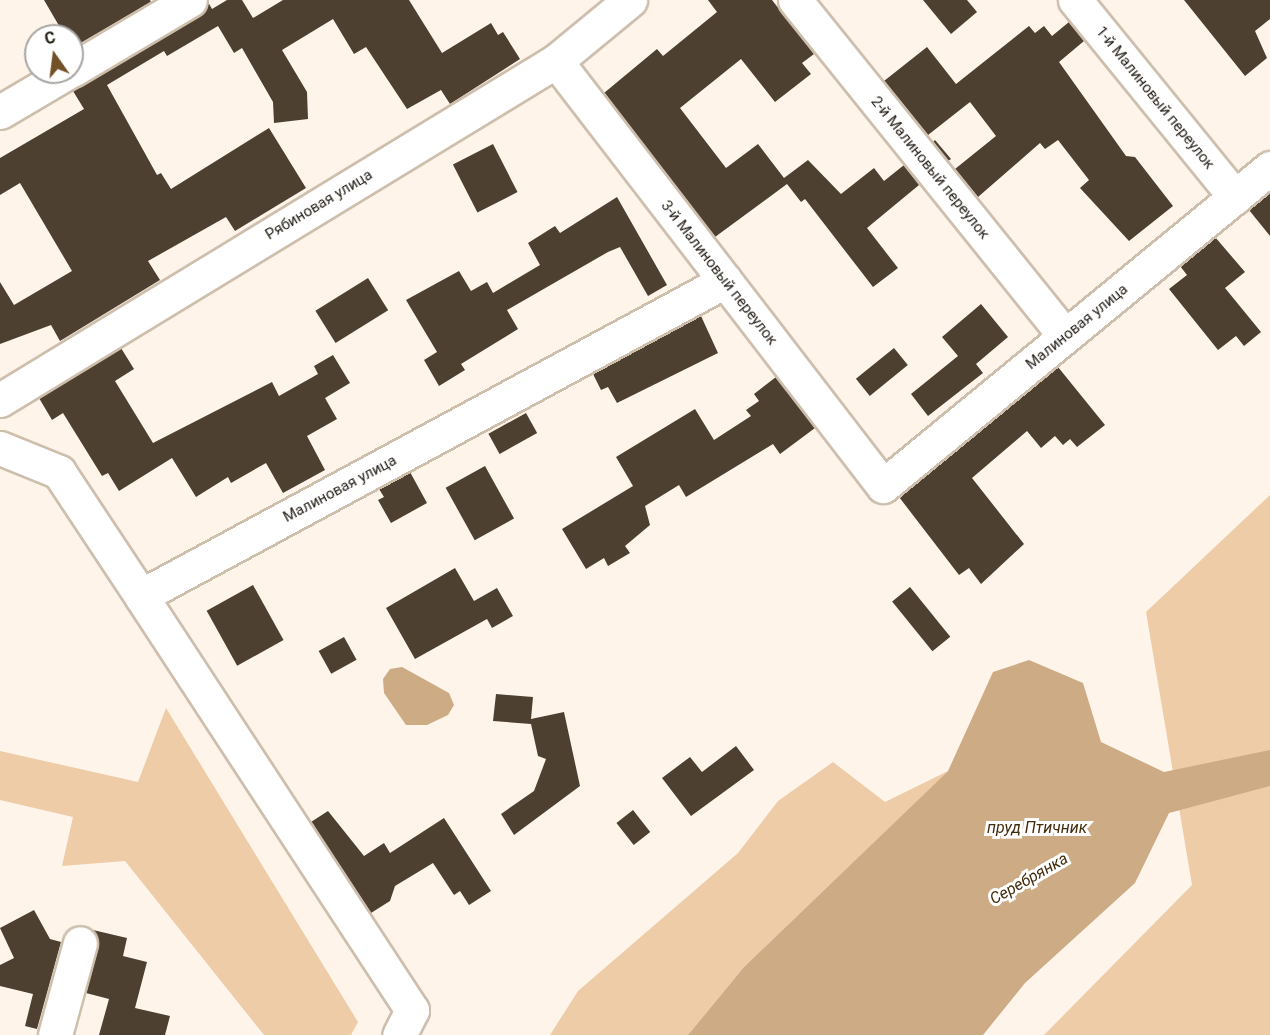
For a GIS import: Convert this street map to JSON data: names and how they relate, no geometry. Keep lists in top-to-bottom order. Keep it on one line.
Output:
{"streets":{"street":["1-й Малиновый переулок","2-й Малиновый переулок","Рябиновая улица","3-й Малиновый переулок","Малиновая улица"]},"crossings":[["1-й Малиновый переулок","Малиновая улица"],["2-й Малиновый переулок","Малиновая улица"],["Рябиновая улица","3-й Малиновый переулок"],["3-й Малиновый переулок","Малиновая улица"]],"water":["пруд Птичник","Серебрянка"],"north":"top"}
